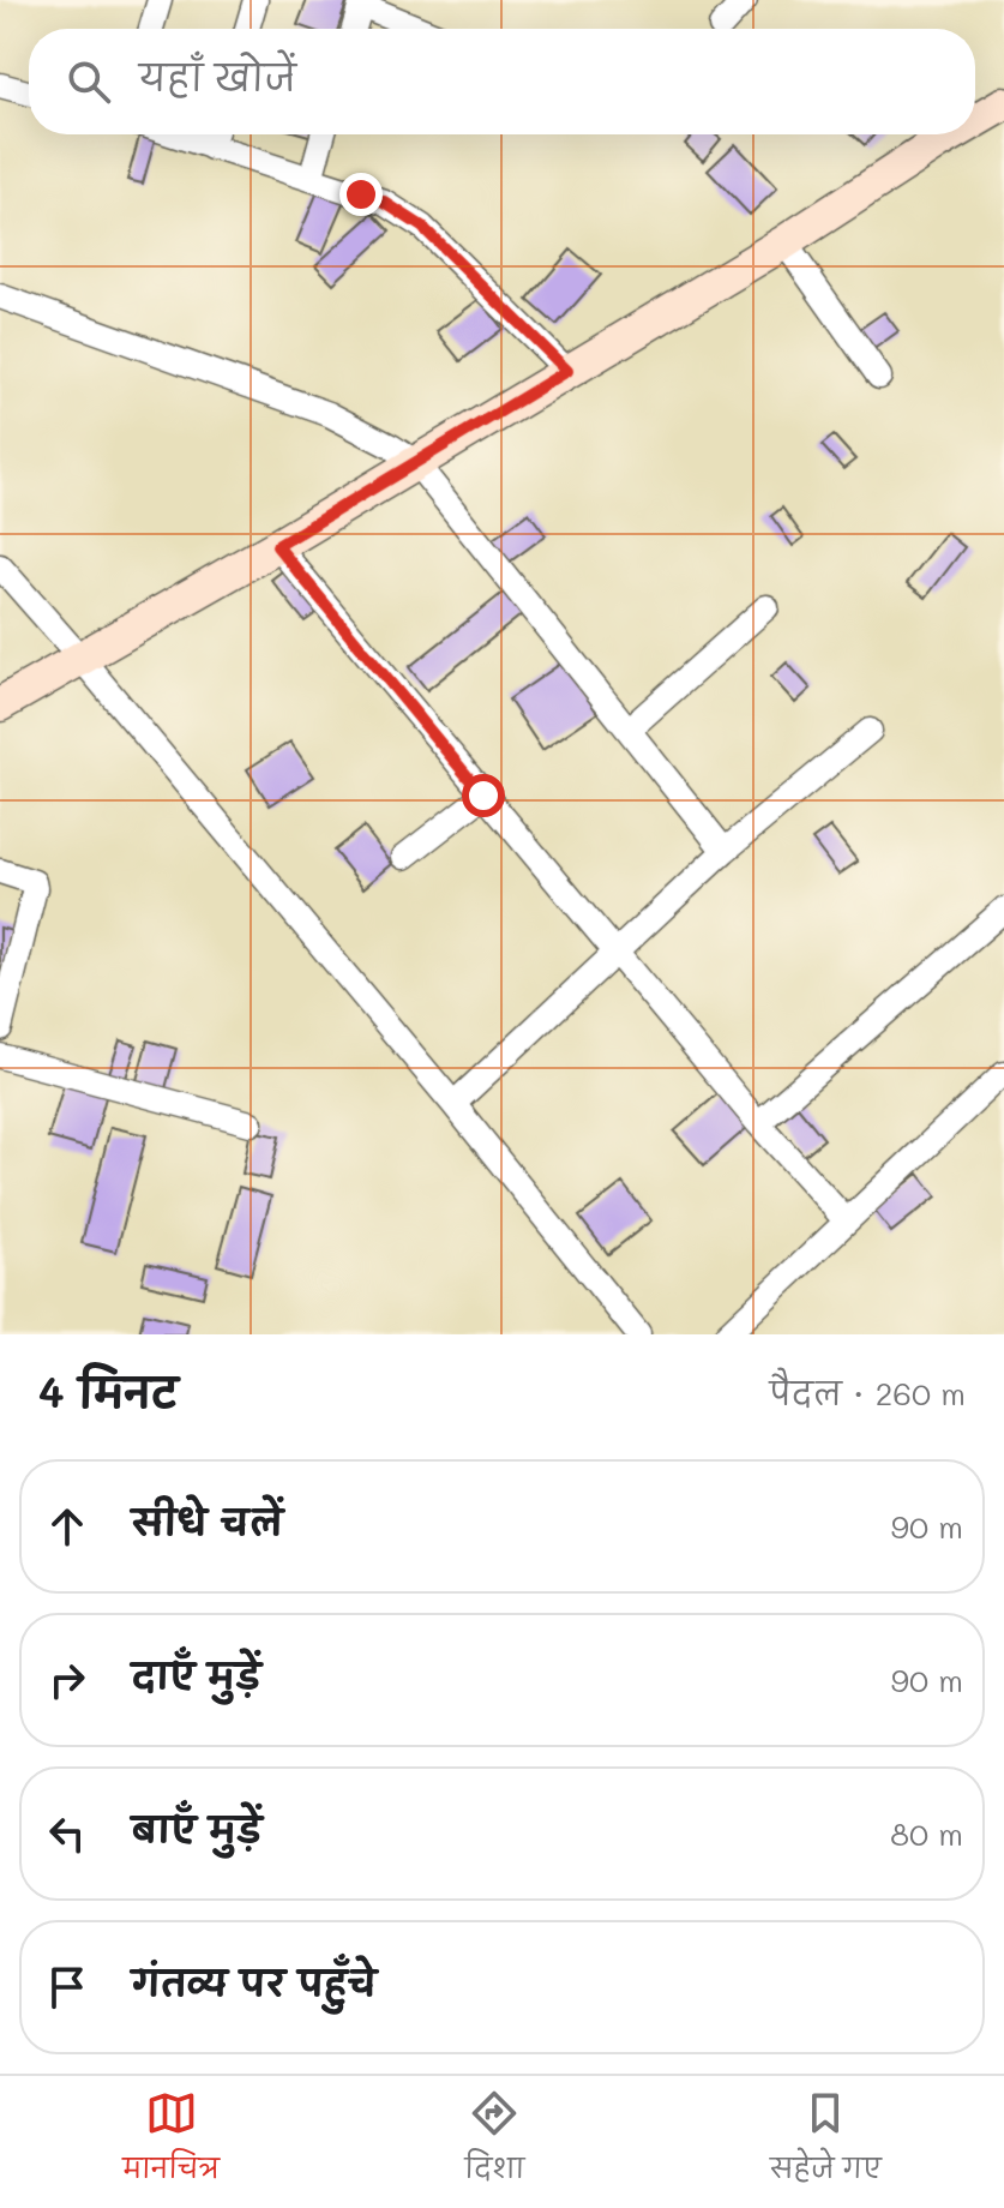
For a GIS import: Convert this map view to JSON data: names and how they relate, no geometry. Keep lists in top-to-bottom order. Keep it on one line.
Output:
{"page":{"search":"यहाँ खोजें","heading":["4 मिनट","पैदल · 260 m"],"list":[["सीधे चलें","90 m"],["दाएँ मुड़ें","90 m"],["बाएँ मुड़ें","80 m"],"गंतव्य पर पहुँचे"],"nav":["मानचित्र","दिशा","सहेजे गए"]}}
